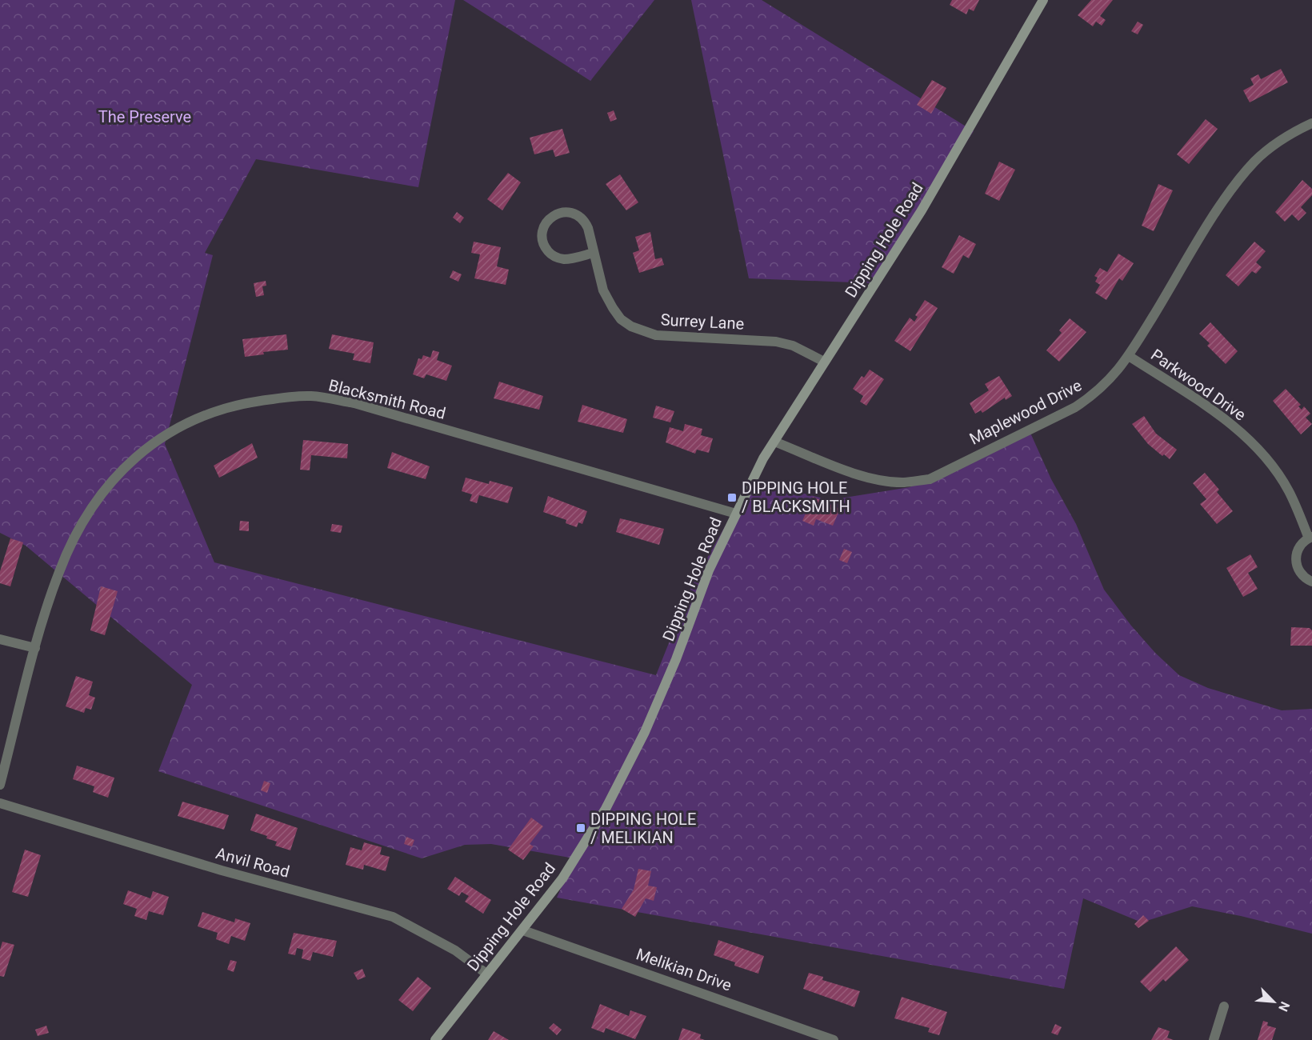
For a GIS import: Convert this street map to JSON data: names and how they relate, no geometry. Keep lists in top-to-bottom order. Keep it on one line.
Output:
{"streets":{"main road":["Dipping Hole Road"],"street":["Surrey Lane","Parkwood Drive","Blacksmith Road","Maplewood Drive","Anvil Road","Melikian Drive"]},"crossings":[["Dipping Hole Road","Surrey Lane"],["Dipping Hole Road","Blacksmith Road"],["Dipping Hole Road","Maplewood Drive"],["Dipping Hole Road","Anvil Road"],["Dipping Hole Road","Melikian Drive"],["Parkwood Drive","Maplewood Drive"]],"parks":["The Preserve"],"places":{"transit":["DIPPING HOLE / BLACKSMITH","DIPPING HOLE / MELIKIAN"]},"north":"bottom right"}
